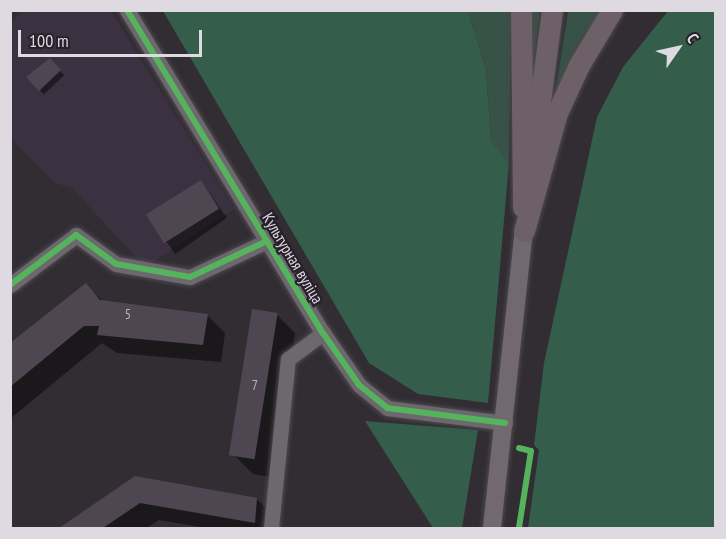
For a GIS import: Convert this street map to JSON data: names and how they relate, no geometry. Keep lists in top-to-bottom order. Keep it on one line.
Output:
{"streets":{"street":["Культурная вуліца"]},"house_numbers":["5","7"],"scale_bar":"100 m","north":"top right"}
